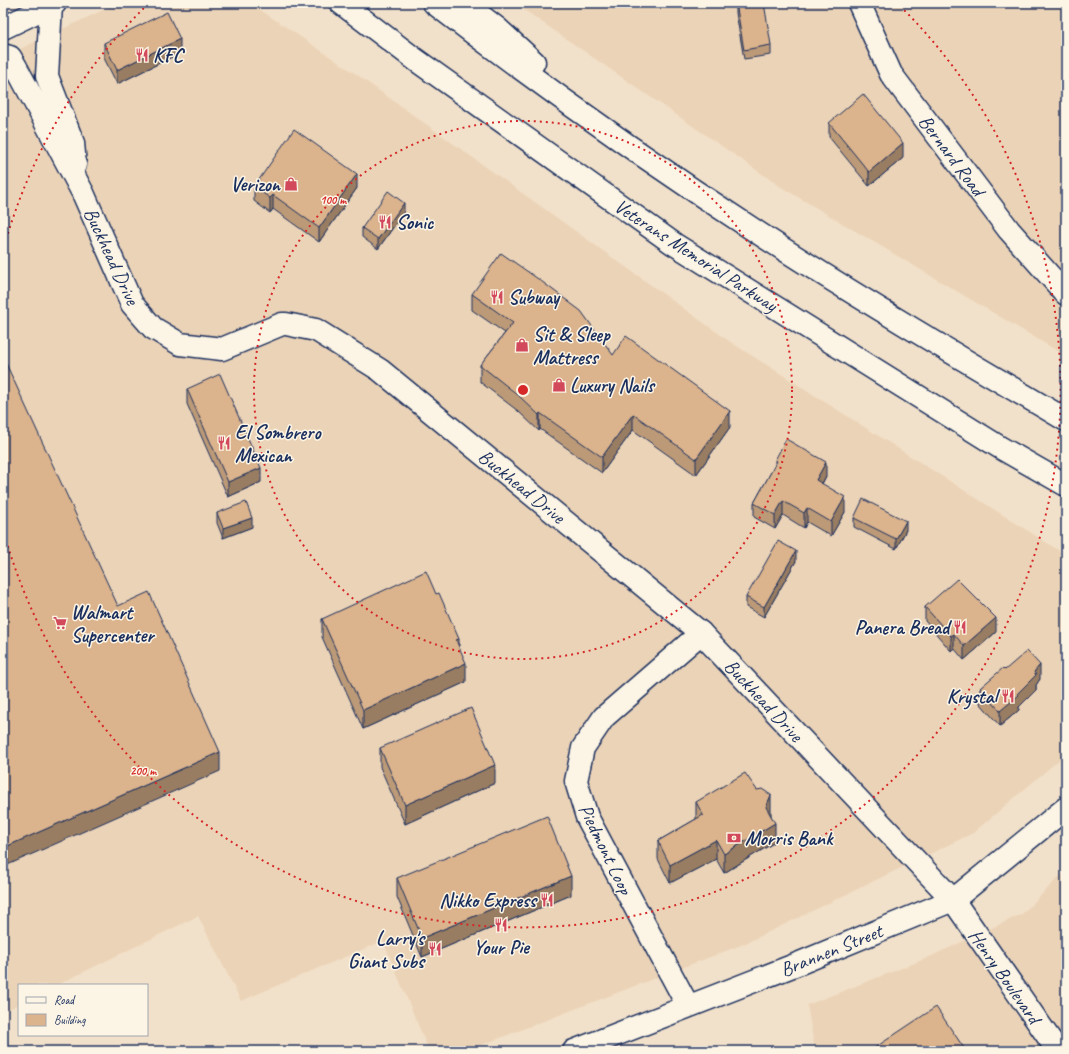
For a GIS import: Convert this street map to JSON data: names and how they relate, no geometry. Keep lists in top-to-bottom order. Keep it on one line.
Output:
{"streets":{"main road":["Bernard Road","Veterans Memorial Parkway","Buckhead Drive","Piedmont Loop","Brannen Street","Henry Boulevard"]},"crossings":[["Buckhead Drive","Piedmont Loop"],["Buckhead Drive","Brannen Street"],["Buckhead Drive","Henry Boulevard"],["Piedmont Loop","Brannen Street"],["Brannen Street","Henry Boulevard"]],"places":{"restaurant":["KFC","Sonic","Subway","El Sombrero Mexican","Panera Bread","Krystal","Nikko Express","Your Pie","Larry's Giant Subs"],"shop":["Verizon","Sit & Sleep Mattress","Luxury Nails"],"supermarket":["Walmart Supercenter"],"bank":["Morris Bank"]},"legend":["Road","Building"],"rings":["100 m","200 m"]}
